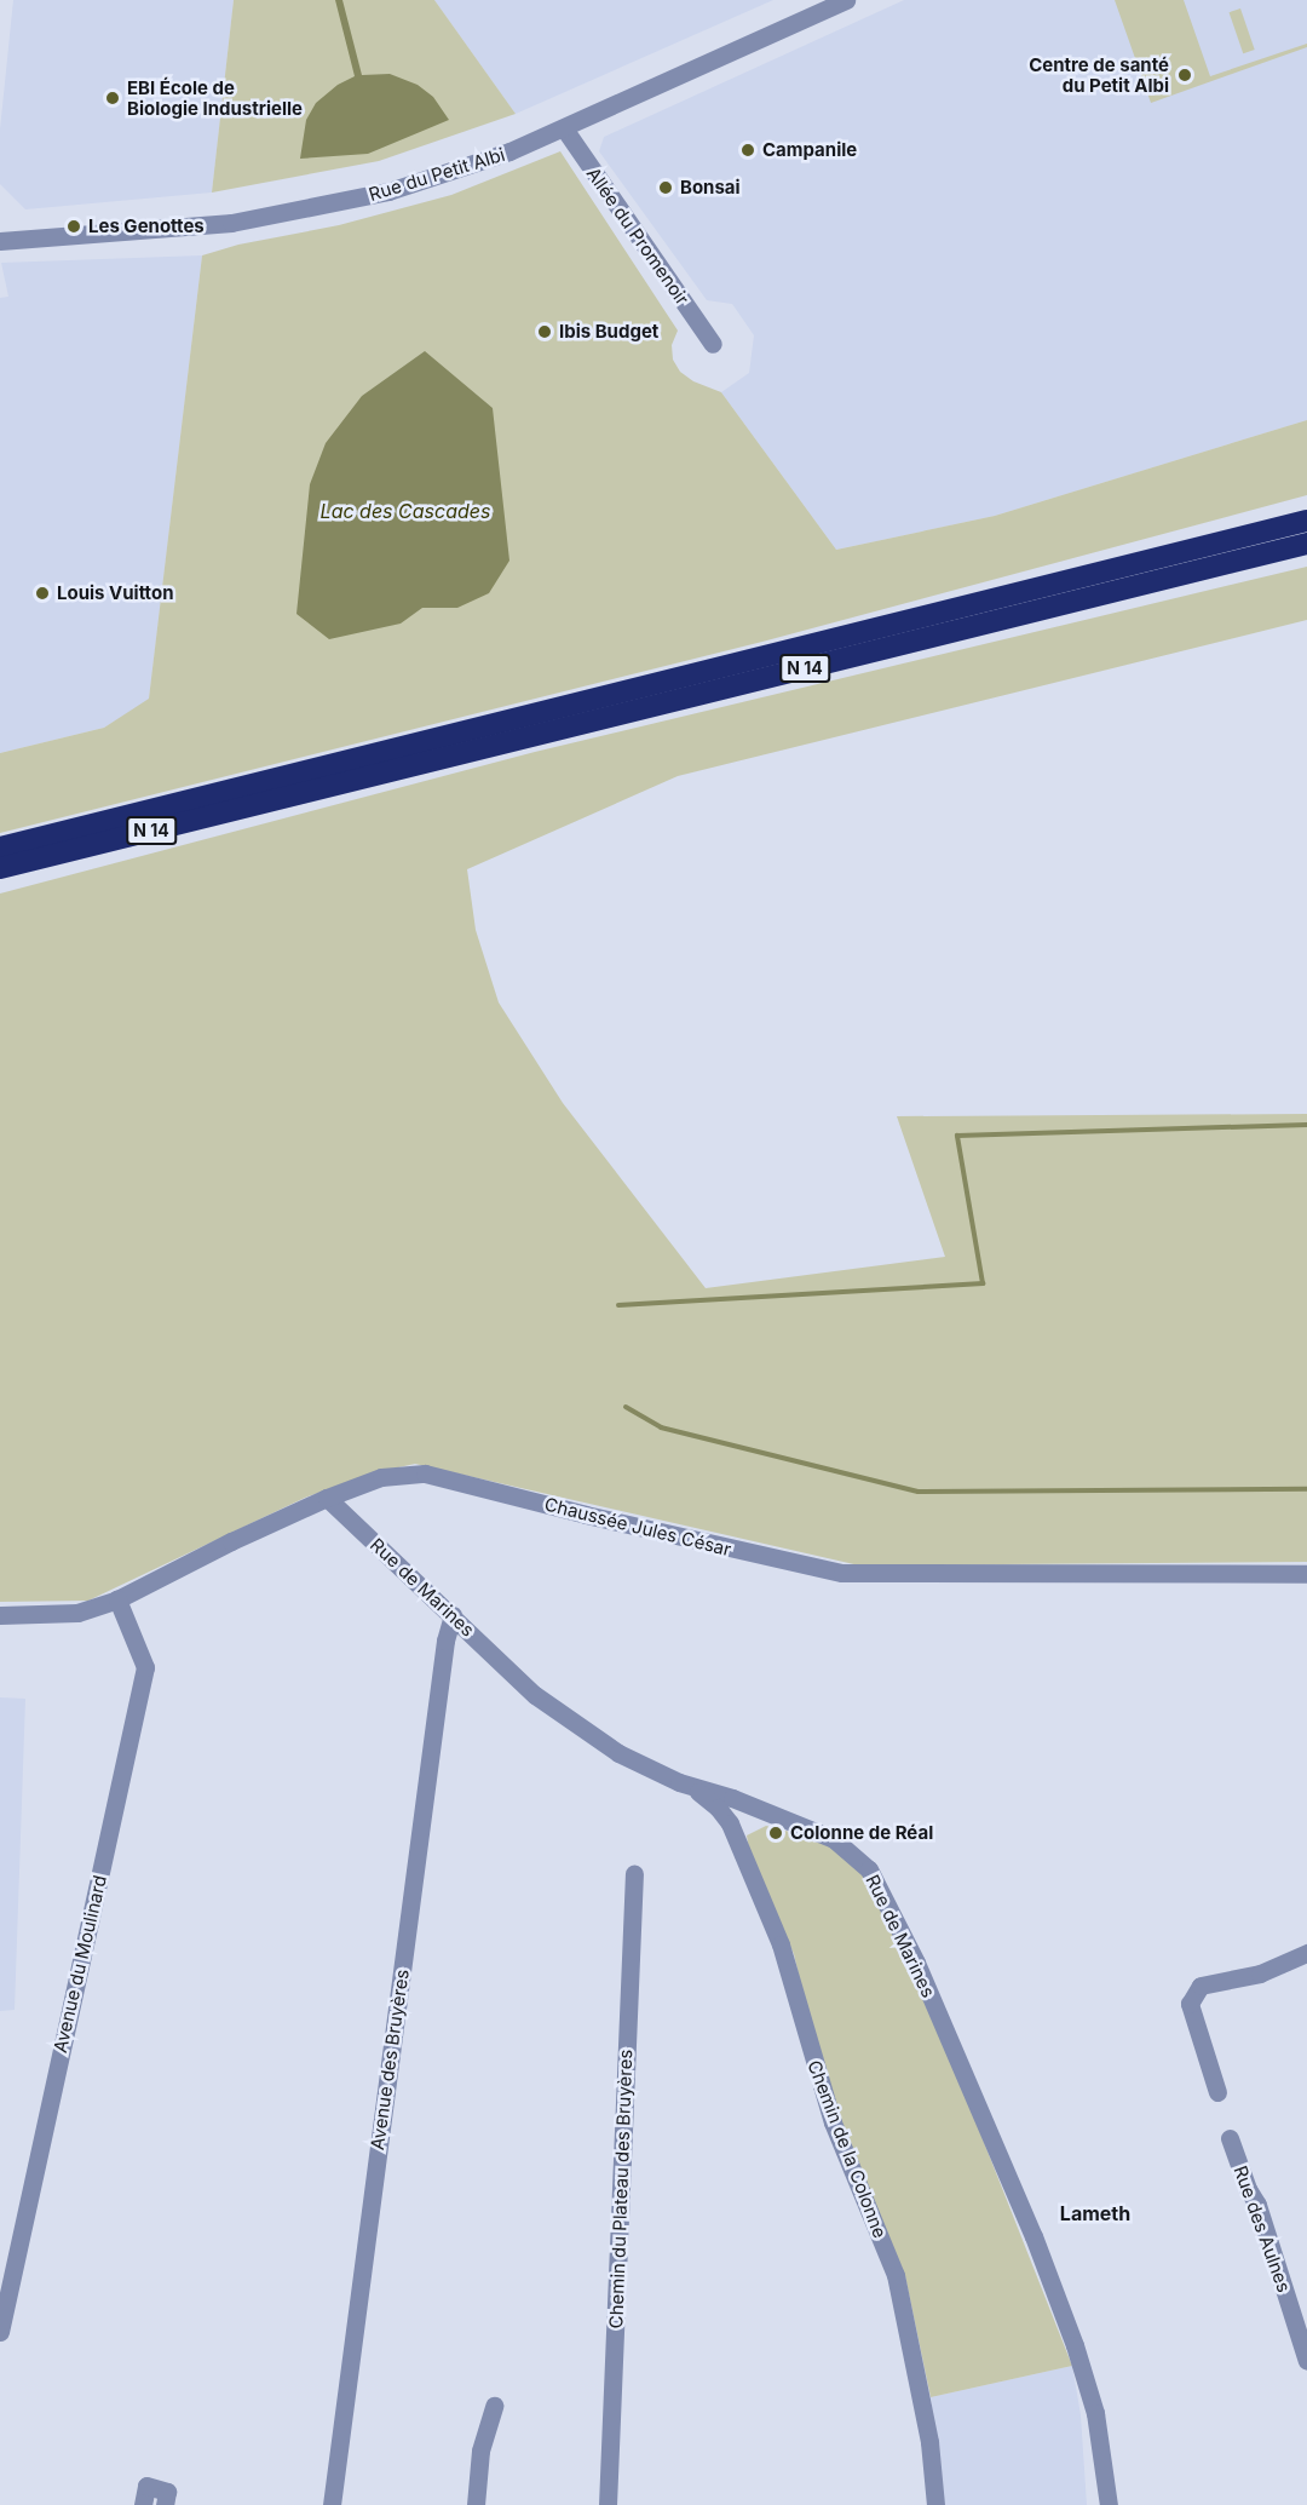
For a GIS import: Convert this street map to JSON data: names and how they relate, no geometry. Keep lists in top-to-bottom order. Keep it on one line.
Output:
{"streets":{"highway":["N 14"],"street":["Rue du Petit Albi","Allée du Promenoir","Chaussée Jules César","Rue de Marines","Avenue du Moulinard","Avenue des Bruyères","Chemin de la Colonne","Chemin du Plateau des Bruyères","Rue des Aulnes"]},"crossings":[["Rue du Petit Albi","Allée du Promenoir"],["Chaussée Jules César","Rue de Marines"],["Chaussée Jules César","Avenue du Moulinard"],["Rue de Marines","Avenue des Bruyères"],["Rue de Marines","Chemin de la Colonne"]],"districts":["Lameth"],"water":["Lac des Cascades"],"places":["Centre de santé du Petit Albi","EBI École de Biologie Industrielle","Campanile","Bonsai","Les Genottes","Ibis Budget","Louis Vuitton","Colonne de Réal"]}
